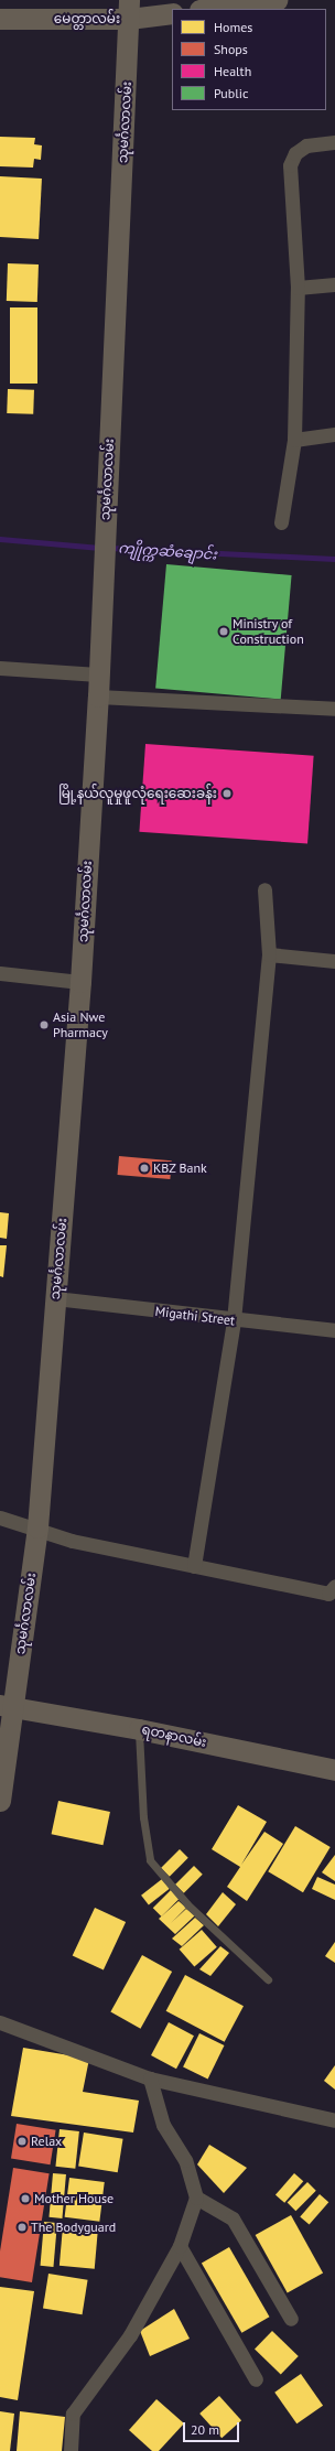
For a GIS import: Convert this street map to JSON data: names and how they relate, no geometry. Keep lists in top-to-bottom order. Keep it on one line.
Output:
{"streets":{"main road":["မေတ္တာလမ်း","သုမင်္ဂလာလမ်း","ရတနာလမ်း"],"street":["Migathi Street"]},"crossings":[["မေတ္တာလမ်း","သုမင်္ဂလာလမ်း"],["သုမင်္ဂလာလမ်း","Migathi Street"],["သုမင်္ဂလာလမ်း","ရတနာလမ်း"]],"water":["ကျိုက္ကဆံချောင်း"],"places":["Ministry of Construction","မြို့နယ်လူမှုဖူလုံရေးဆေးခန်း","Asia Nwe Pharmacy","KBZ Bank","Relax","Mother House","The Bodyguard"],"legend":["Homes","Shops","Health","Public"],"scale_bar":"20 m"}
